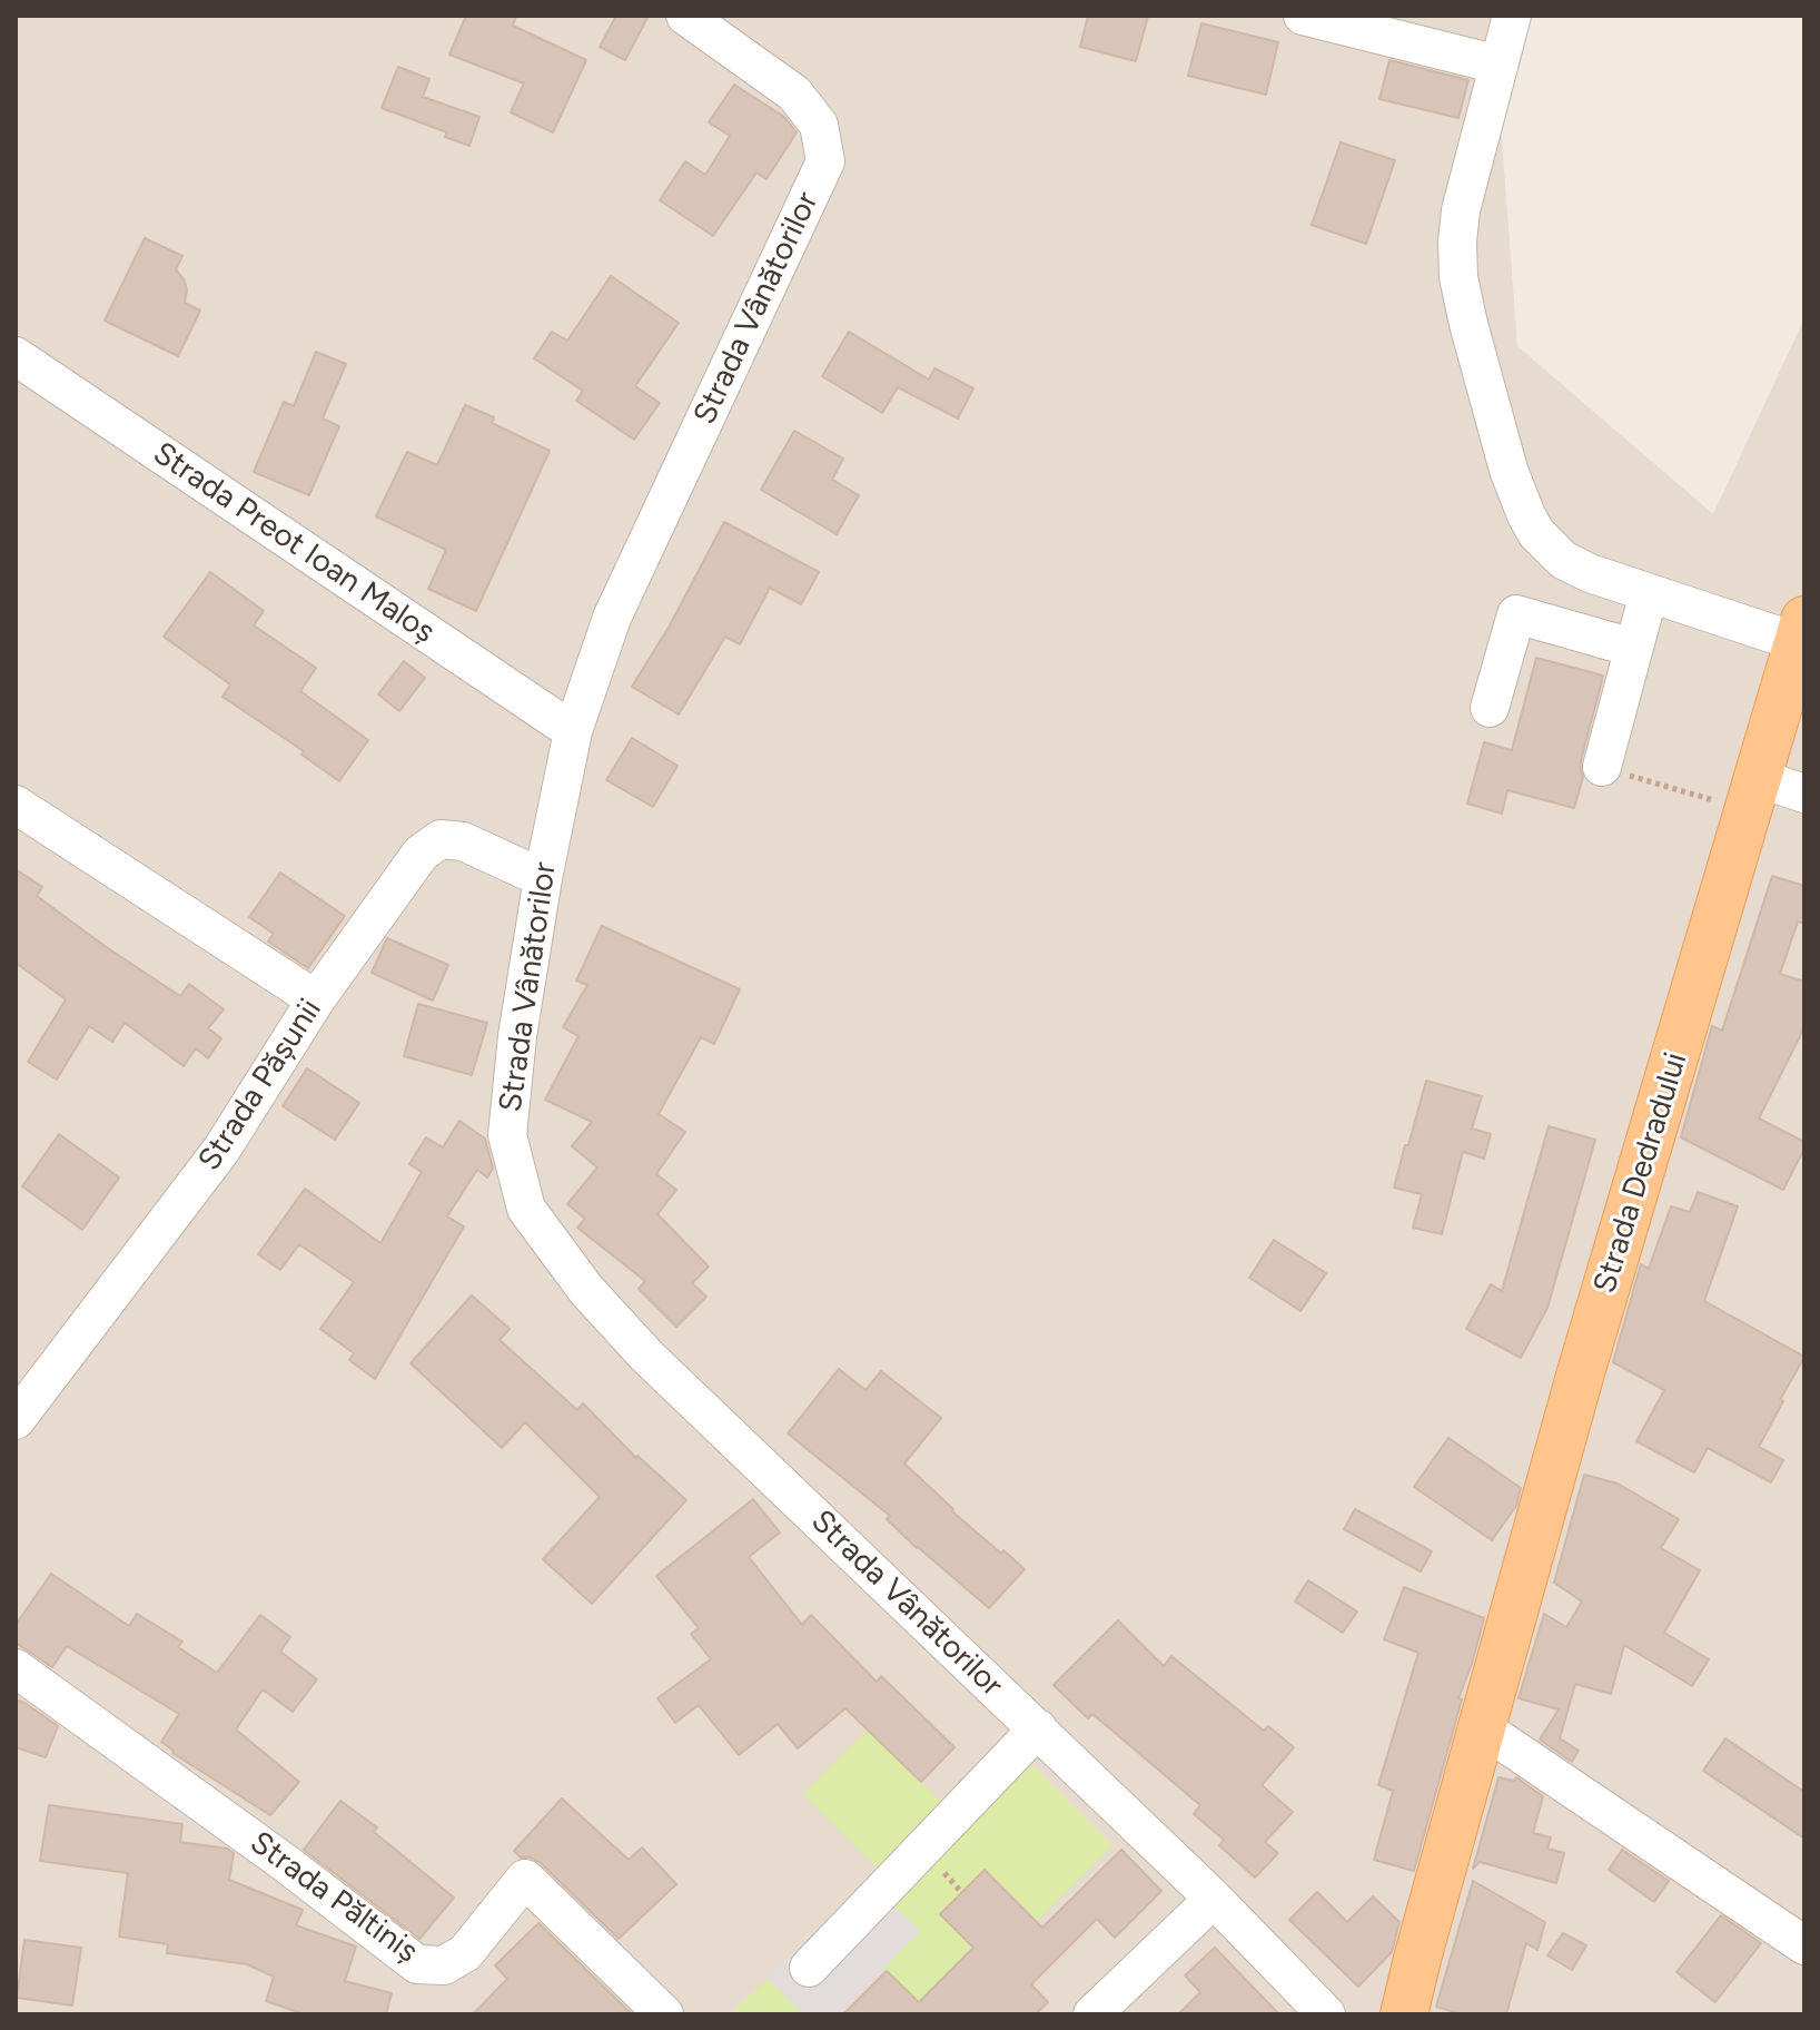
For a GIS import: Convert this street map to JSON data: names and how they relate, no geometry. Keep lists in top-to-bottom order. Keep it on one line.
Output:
{"streets":{"main road":["Strada Dedradului"],"street":["Strada Vânătorilor","Strada Preot Ioan Maloș","Strada Pășunii","Strada Păltiniș"]},"crossings":[["Strada Vânătorilor","Strada Preot Ioan Maloș"],["Strada Vânătorilor","Strada Pășunii"]]}
